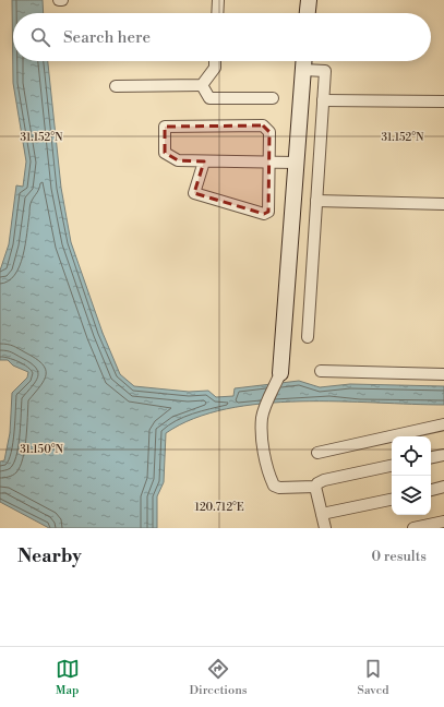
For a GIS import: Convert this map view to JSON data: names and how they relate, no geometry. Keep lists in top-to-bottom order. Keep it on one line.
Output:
{"page":{"search":"Search here","heading":["Nearby","0 results"],"nav":["Map","Directions","Saved"]},"coordinates":["31.152°N","31.150°N","120.712°E"]}
